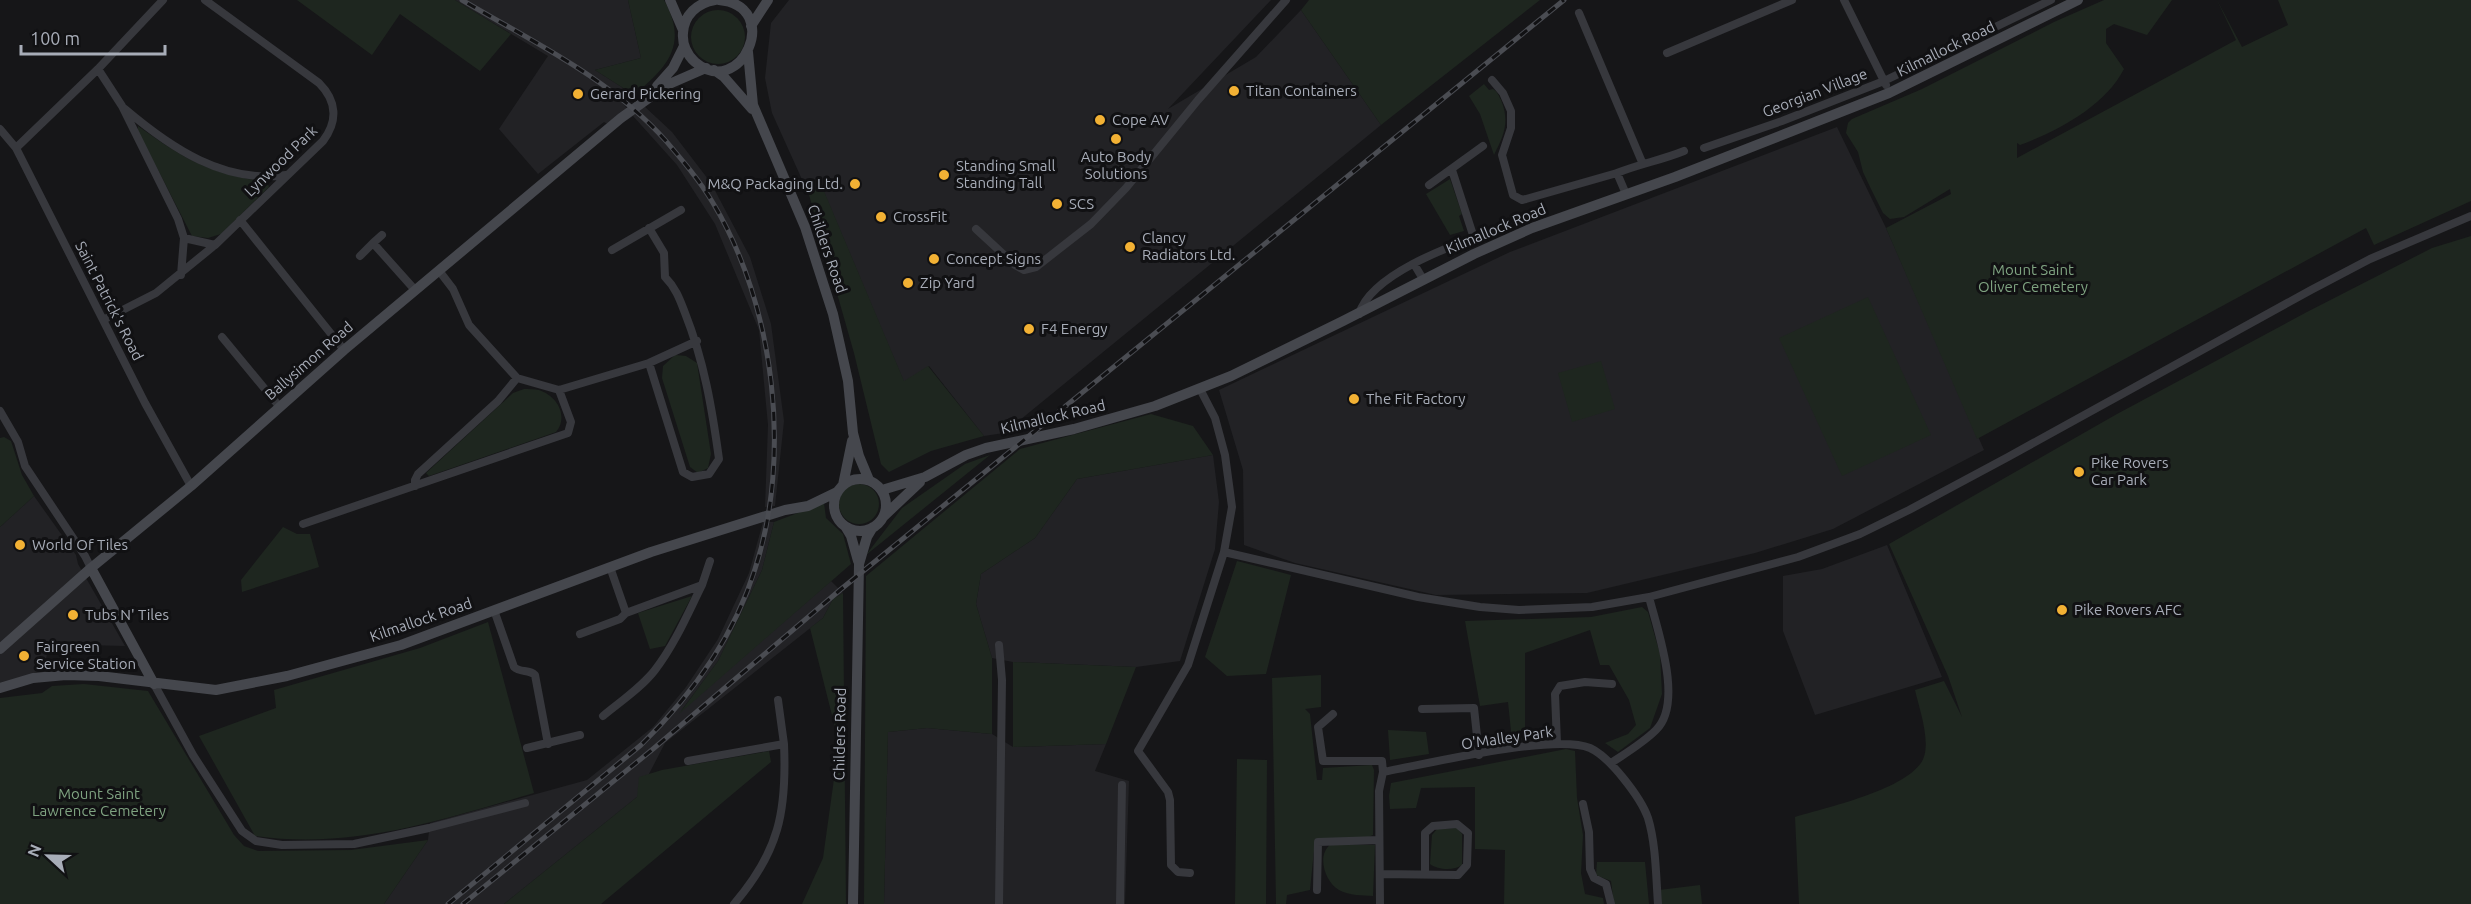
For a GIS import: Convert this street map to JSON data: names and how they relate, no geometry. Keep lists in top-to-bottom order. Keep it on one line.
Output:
{"streets":{"main road":["Kilmallock Road","Childers Road","Ballysimon Road"],"street":["Georgian Village","Lynwood Park","Saint Patrick's Road","O'Malley Park"]},"crossings":[["Kilmallock Road","Georgian Village"],["Kilmallock Road","Childers Road"],["Lynwood Park","Saint Patrick's Road"],["Childers Road","Ballysimon Road"],["Saint Patrick's Road","Ballysimon Road"]],"parks":["Mount Saint Oliver Cemetery","Mount Saint Lawrence Cemetery"],"places":["Titan Containers","Gerard Pickering","Cope AV","Auto Body Solutions","Standing Small Standing Tall","M&Q Packaging Ltd.","SCS","CrossFit","Clancy Radiators Ltd.","Concept Signs","Zip Yard","F4 Energy","The Fit Factory","Pike Rovers Car Park","World Of Tiles","Pike Rovers AFC","Tubs N' Tiles","Fairgreen Service Station"],"scale_bar":"100 m","north":"left"}
